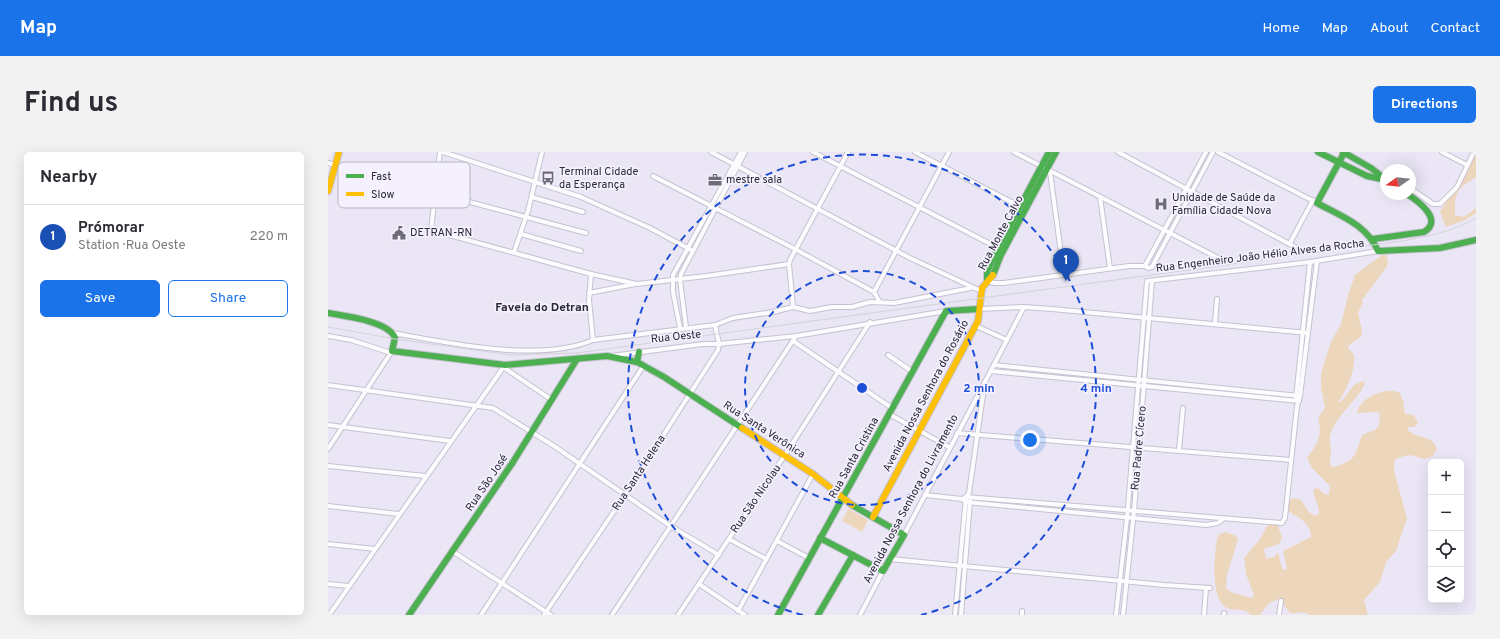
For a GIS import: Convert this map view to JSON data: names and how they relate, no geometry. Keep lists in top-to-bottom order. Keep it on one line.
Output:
{"streets":{"main road":["Rua Monte Calvo","Rua Engenheiro João Hélio Alves da Rocha","Rua Oeste","Avenida Nossa Senhora do Rosário","Rua Santa Verônica","Rua Santa Cristina","Rua São José","Avenida Nossa Senhora do Livramento"],"street":["Rua Padre Cícero","Rua Santa Helena","Rua São Nicolau"]},"crossings":[["Rua Monte Calvo","Avenida Nossa Senhora do Rosário"],["Rua Engenheiro João Hélio Alves da Rocha","Rua Padre Cícero"],["Rua Oeste","Avenida Nossa Senhora do Rosário"],["Rua Oeste","Rua Santa Verônica"],["Rua Oeste","Rua Santa Cristina"],["Rua Oeste","Rua Santa Helena"],["Rua Oeste","Rua São José"],["Rua Oeste","Rua São Nicolau"],["Avenida Nossa Senhora do Rosário","Rua Santa Verônica"],["Rua Santa Verônica","Rua Santa Cristina"],["Rua Santa Verônica","Rua Santa Helena"],["Rua Santa Verônica","Rua São Nicolau"],["Rua Santa Verônica","Avenida Nossa Senhora do Livramento"]],"districts":["Favela do Detran"],"places":{"bus stop":["Terminal Cidade da Esperança"],"office":["mestre sala"],"hospital":["Unidade de Saúde da Família Cidade Nova"],"public building":["DETRAN-RN"]},"legend":["Fast","Slow"],"north":"left","page":{"header":"Map","nav":["Home","Map","About","Contact"],"title":"Find us","buttons":["Directions",["Save","Share"]],"heading":"Nearby","list":[{"mark":"1","name":"Prómorar","note":"Station · Rua Oeste","value":"220 m"}],"pins":"1","map_buttons":["+","−"]},"rings":["2 min","4 min"]}
